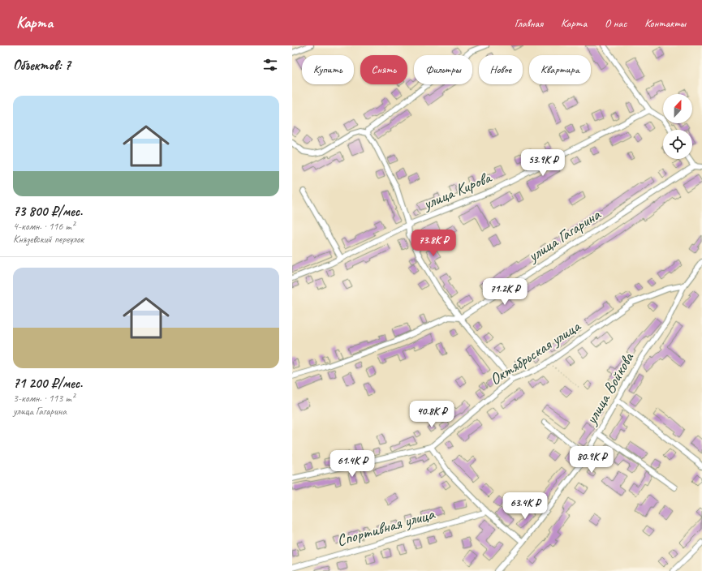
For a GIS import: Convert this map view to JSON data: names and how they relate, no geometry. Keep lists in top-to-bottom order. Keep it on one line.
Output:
{"streets":{"street":["улица Кирова","улица Гагарина","Октябрьская улица","улица Войкова","Спортивная улица"]},"crossings":[["Октябрьская улица","улица Войкова"]],"north":"top","page":{"header":"Карта","nav":["Главная","Карта","О нас","Контакты"],"heading":"Объектов: 7","chip":["Купить","Снять","Фильтры","Новое","Квартира"],"list":[{"name":"73 800 ₽/мес.","note":"4-комн. · 116 m² · Князевский переулок"},{"name":"71 200 ₽/мес.","note":"3-комн. · 113 m² · улица Гагарина"}],"price":["53.9K ₽","73.8K ₽","71.2K ₽","40.8K ₽","80.9K ₽","61.4K ₽","63.4K ₽"]}}
